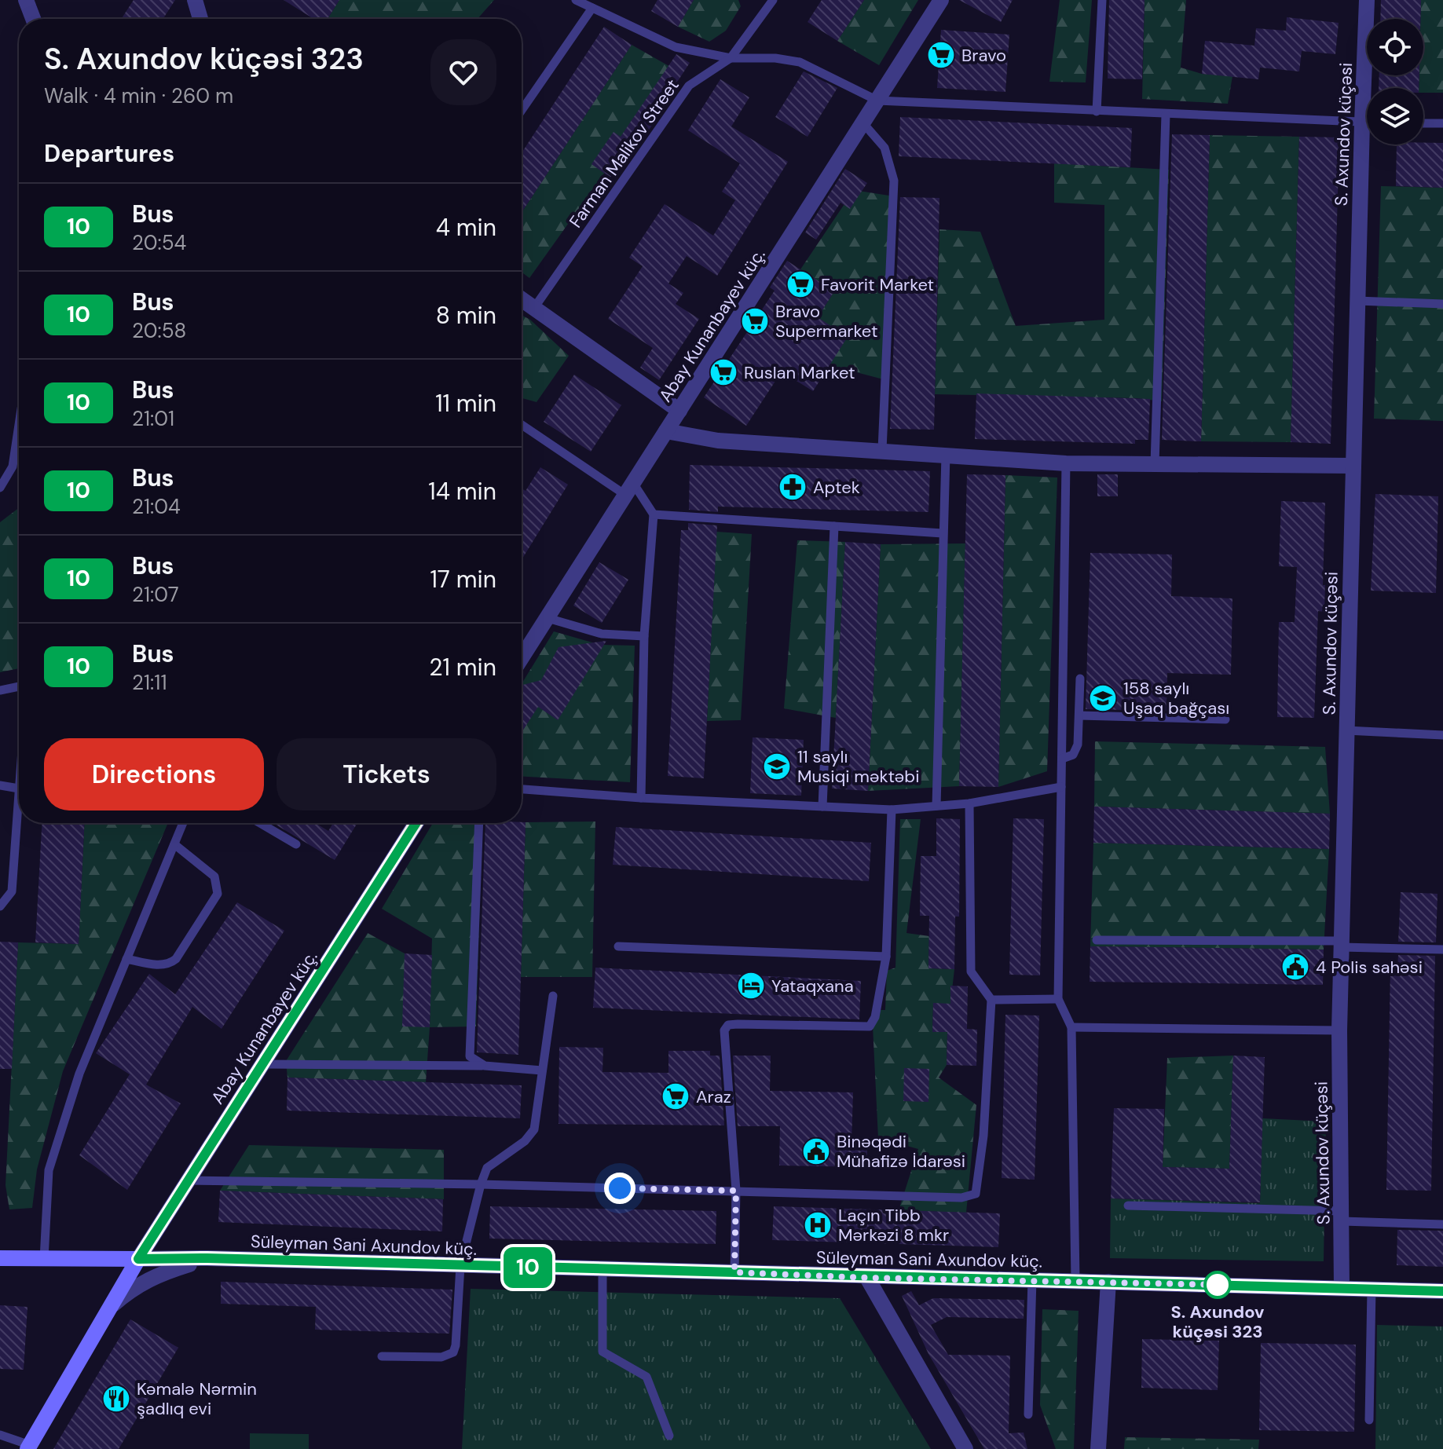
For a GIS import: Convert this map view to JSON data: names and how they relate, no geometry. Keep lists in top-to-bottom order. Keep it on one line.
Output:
{"streets":{"main road":["Süleyman Sani Axundov küç."],"street":["S. Axundov küçəsi","Abay Kunanbayev küç."],"lane":["Farman Malikov Street"]},"crossings":[["S. Axundov küçəsi","Süleyman Sani Axundov küç."],["Abay Kunanbayev küç.","Süleyman Sani Axundov küç."]],"places":{"supermarket":["Bravo","Favorit Market","Bravo Supermarket","Ruslan Market","Araz"],"pharmacy":["Aptek"],"school or university":["158 saylı Uşaq bağçası","11 saylı Musiqi məktəbi"],"public building":["4 Polis sahəsi","Binəqədi Mühafizə İdarəsi"],"hotel":["Yataqxana"],"hospital":["Laçın Tibb Mərkəzi 8 mkr"],"other":["S. Axundov küçəsi 323"],"restaurant":["Kəmalə Nərmin şadlıq evi"]},"lines":["bus line 10"],"page":{"on_map":"10","heading":[["S. Axundov küçəsi 323","Walk · 4 min · 260 m"],"Departures"],"list":[{"mark":"10","name":"Bus","note":"20:54","value":"4 min"},{"mark":"10","name":"Bus","note":"20:58","value":"8 min"},{"mark":"10","name":"Bus","note":"21:01","value":"11 min"},{"mark":"10","name":"Bus","note":"21:04","value":"14 min"},{"mark":"10","name":"Bus","note":"21:07","value":"17 min"},{"mark":"10","name":"Bus","note":"21:11","value":"21 min"}],"buttons":["Directions","Tickets"]}}
